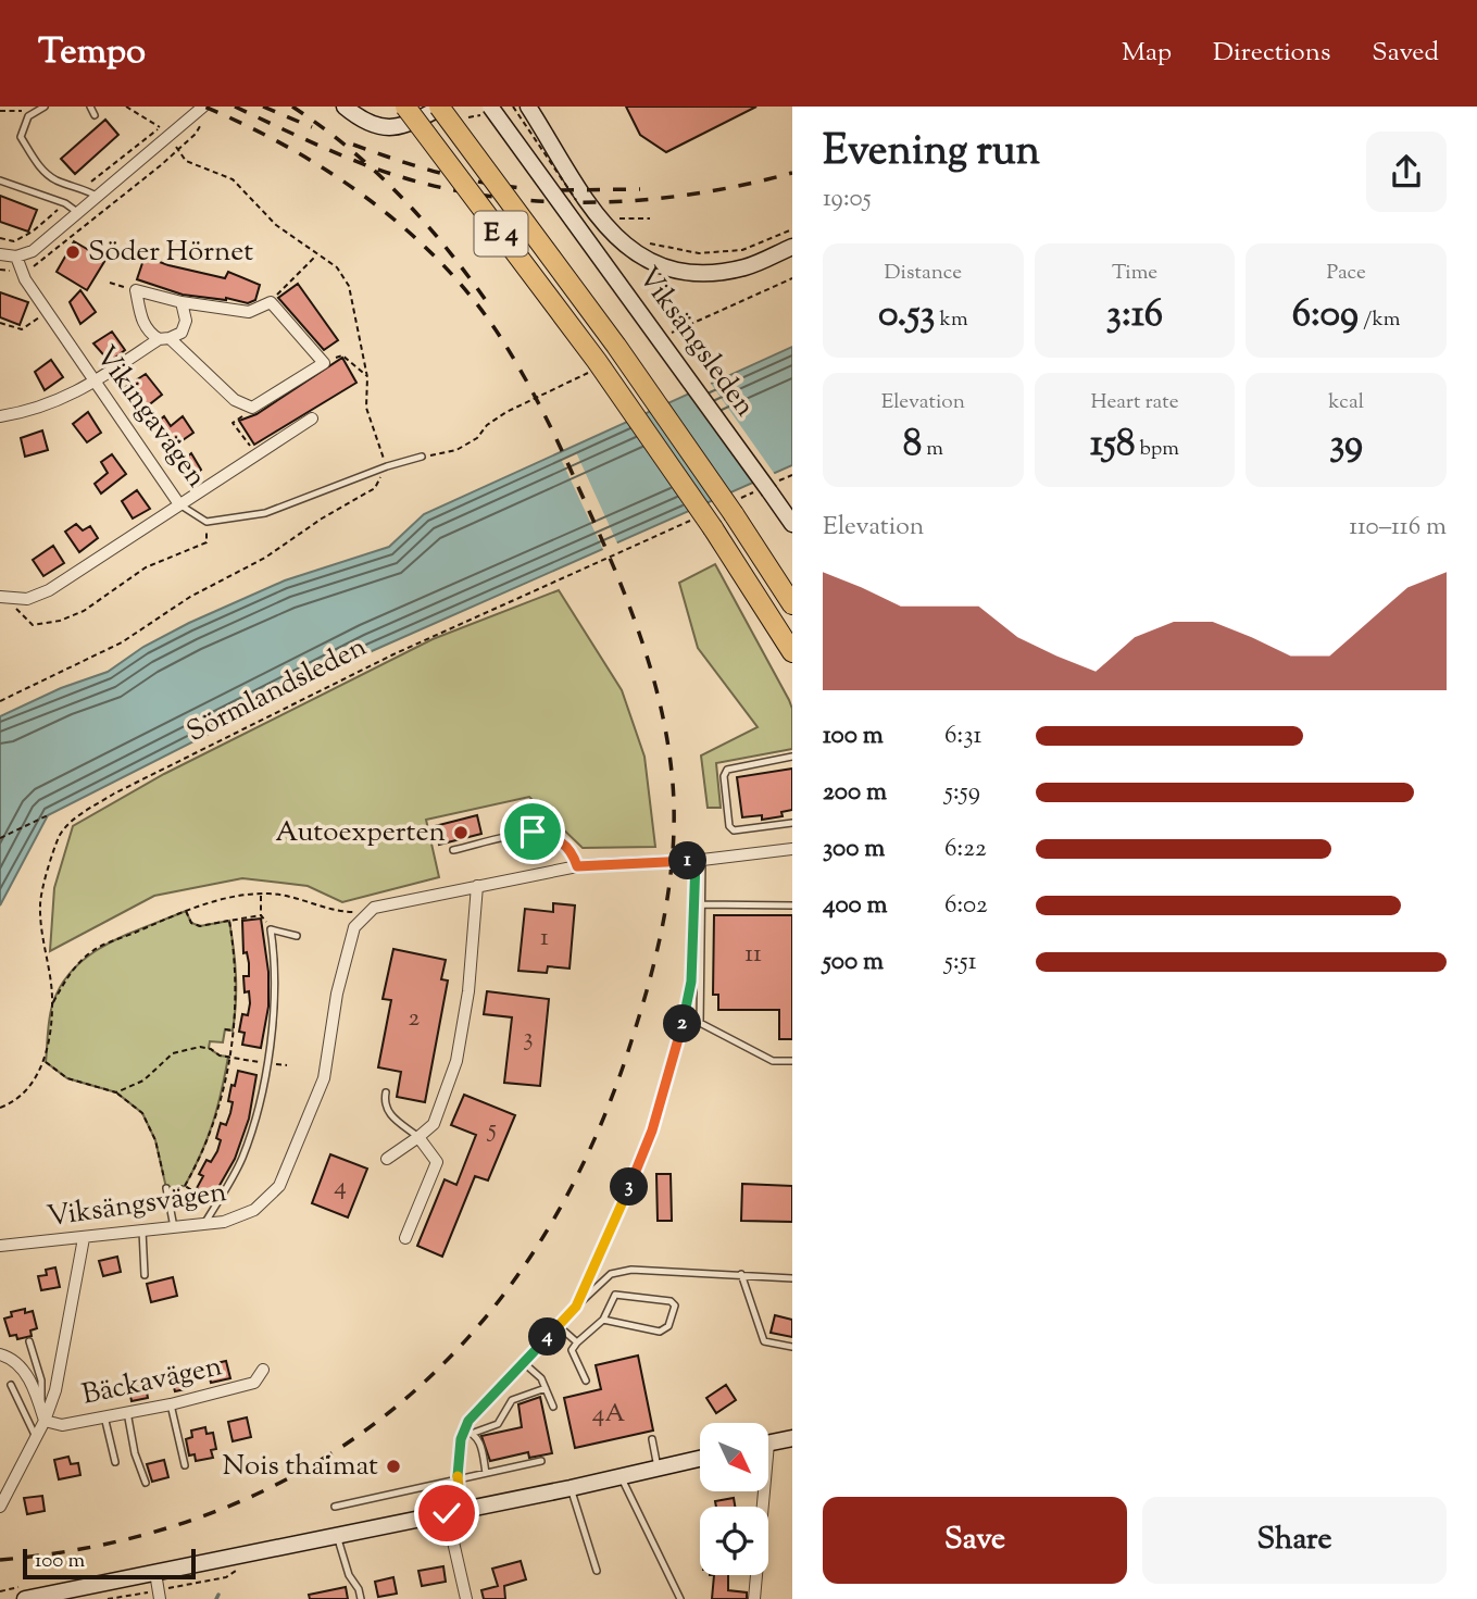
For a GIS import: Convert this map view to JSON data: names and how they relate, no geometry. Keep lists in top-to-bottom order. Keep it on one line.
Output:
{"streets":{"highway":["E 4"],"main road":["Viksängsleden"],"street":["Vikingavägen","Viksängsvägen","Bäckavägen"],"path":["Sörmlandsleden"]},"places":["Söder Hörnet","Autoexperten","Nois thaimat"],"house_numbers":["1","11","2","3","5","4","4A"],"scale_bar":"100 m","north":"bottom right","page":{"header":"Tempo","nav":["Map","Directions","Saved"],"heading":["Evening run","19:05"],"stats":[["Distance","0.53 km"],["Time","3:16"],["Pace","6:09 /km"],["Elevation","8 m"],["Heart rate","158 bpm"],["kcal","39"]],"chart":["Elevation","110–116 m"],"list":[{"name":"100 m","note":"6:31"},{"name":"200 m","note":"5:59"},{"name":"300 m","note":"6:22"},{"name":"400 m","note":"6:02"},{"name":"500 m","note":"5:51"}],"pins":["1","2","3","4"],"buttons":["Save","Share"],"scale":"100 m"}}
